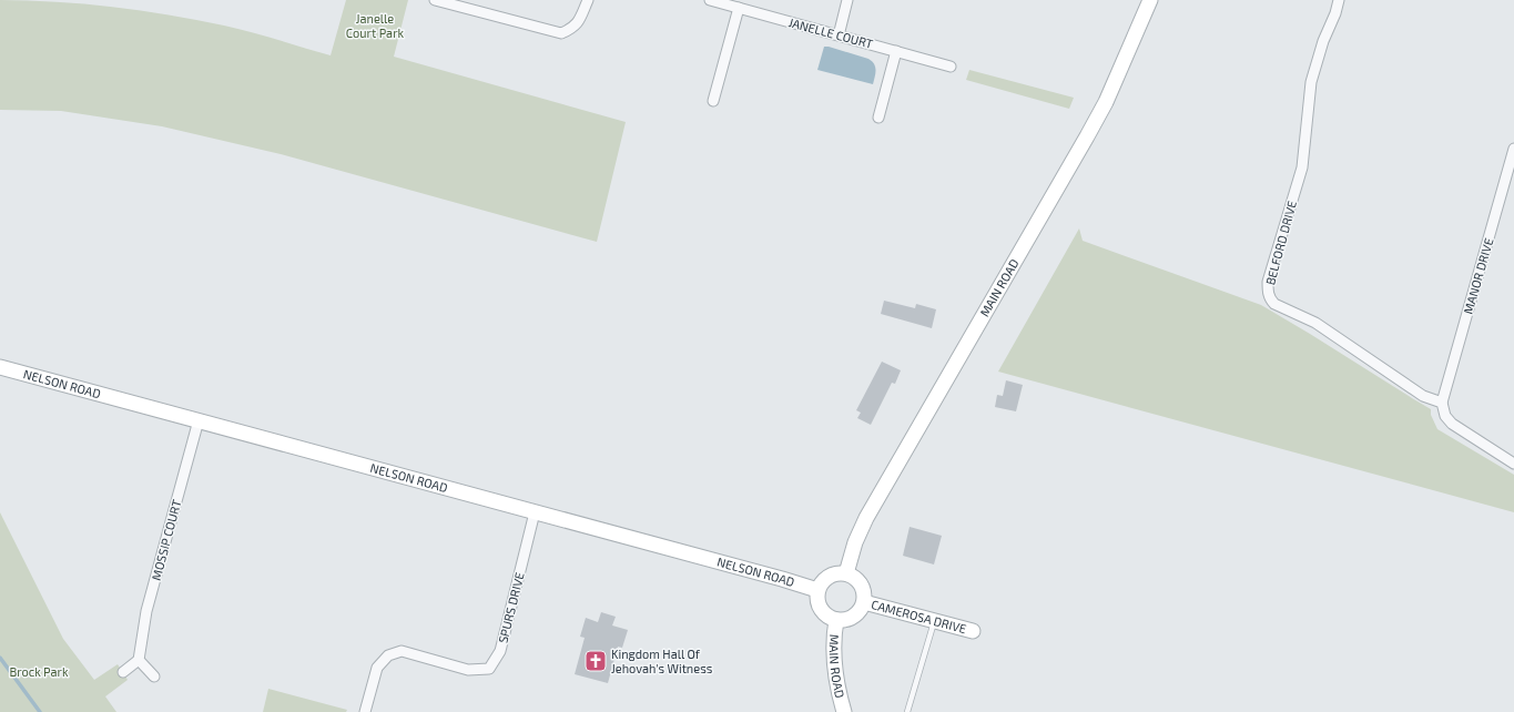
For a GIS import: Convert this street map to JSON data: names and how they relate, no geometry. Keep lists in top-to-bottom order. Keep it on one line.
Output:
{"streets":{"street":["JANELLE COURT","BELFORD DRIVE","MANOR DRIVE","MAIN ROAD","NELSON ROAD","MOSSIP COURT","SPURS DRIVE","CAMEROSA DRIVE"]},"crossings":[["BELFORD DRIVE","MANOR DRIVE"],["MAIN ROAD","NELSON ROAD"],["MAIN ROAD","CAMEROSA DRIVE"],["NELSON ROAD","MOSSIP COURT"],["NELSON ROAD","SPURS DRIVE"],["NELSON ROAD","CAMEROSA DRIVE"]],"parks":["Janelle Court Park","Brock Park"],"places":{"church":["Kingdom Hall Of Jehovah's Witness"]}}
